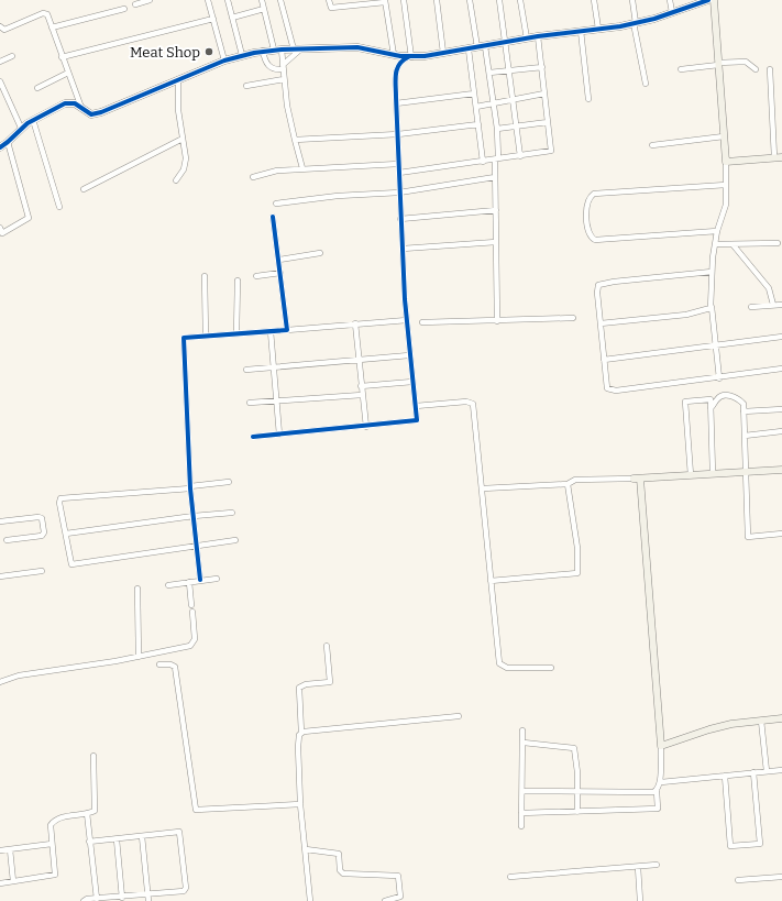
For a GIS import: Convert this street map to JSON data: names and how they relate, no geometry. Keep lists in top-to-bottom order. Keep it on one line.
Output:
{"places":["Meat Shop"]}
